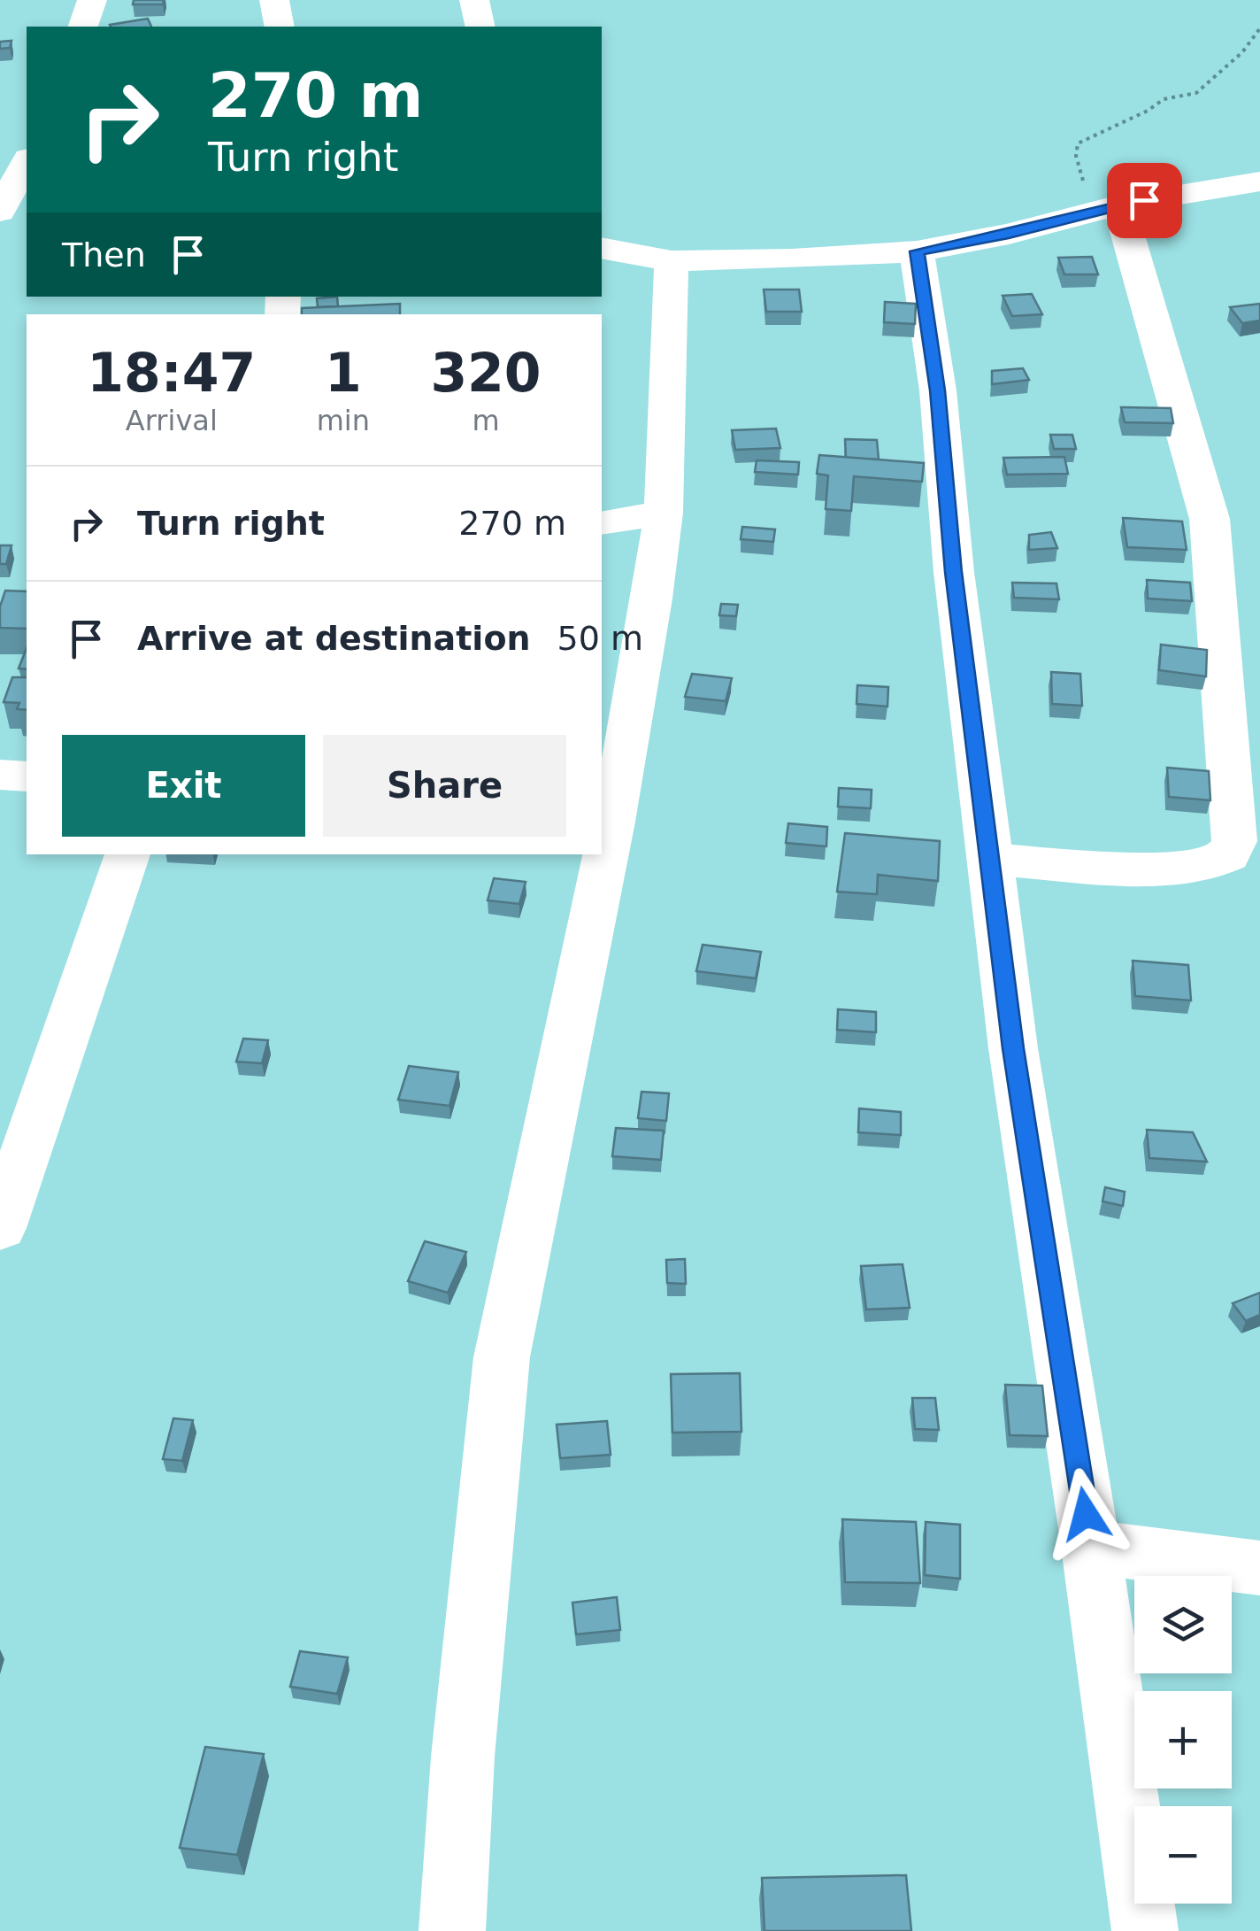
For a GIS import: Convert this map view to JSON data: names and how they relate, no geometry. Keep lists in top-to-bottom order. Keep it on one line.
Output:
{"page":{"turn":["270 m","Turn right"],"then":"Then","eta":["18:47","Arrival","1","min","320","m"],"list":[{"name":"Turn right","value":"270 m"},{"name":"Arrive at destination","value":"50 m"}],"buttons":["Exit","Share"],"map_buttons":["+","−"]}}
